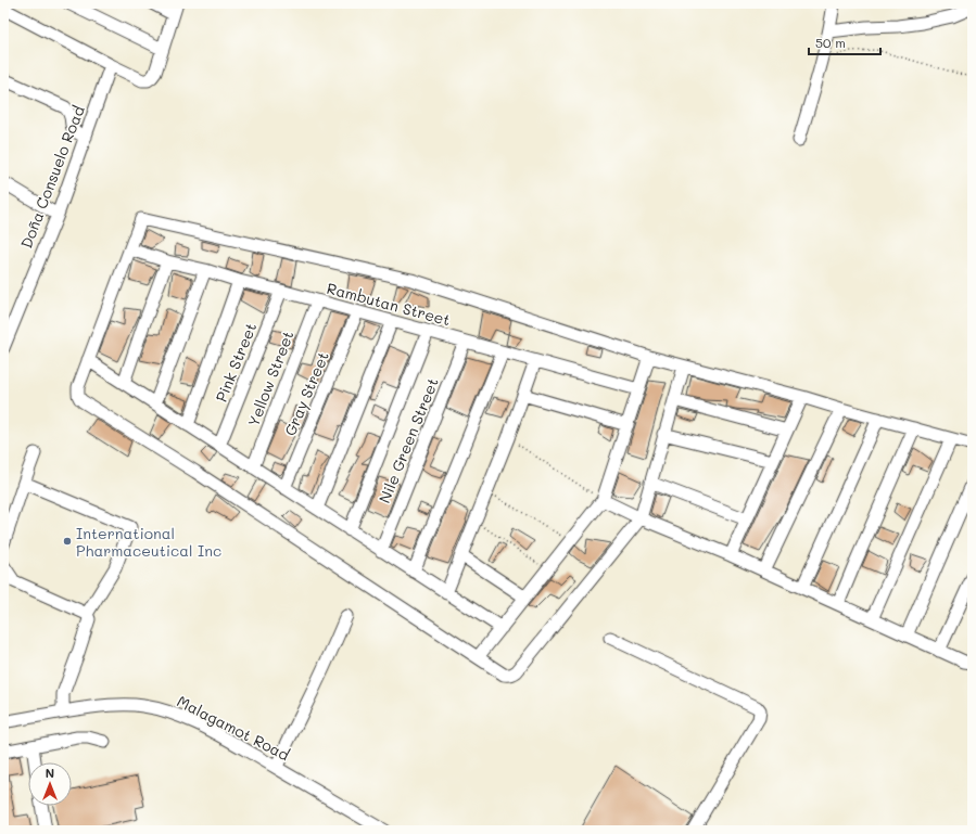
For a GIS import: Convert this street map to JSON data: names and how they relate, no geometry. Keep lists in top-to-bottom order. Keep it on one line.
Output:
{"streets":{"street":["Doña Consuelo Road","Rambutan Street","Pink Street","Yellow Street","Gray Street","Nile Green Street","Malagamot Road"]},"crossings":[["Rambutan Street","Pink Street"],["Rambutan Street","Yellow Street"],["Rambutan Street","Gray Street"],["Rambutan Street","Nile Green Street"]],"places":["International Pharmaceutical Inc"],"scale_bar":"50 m","north":"top"}
